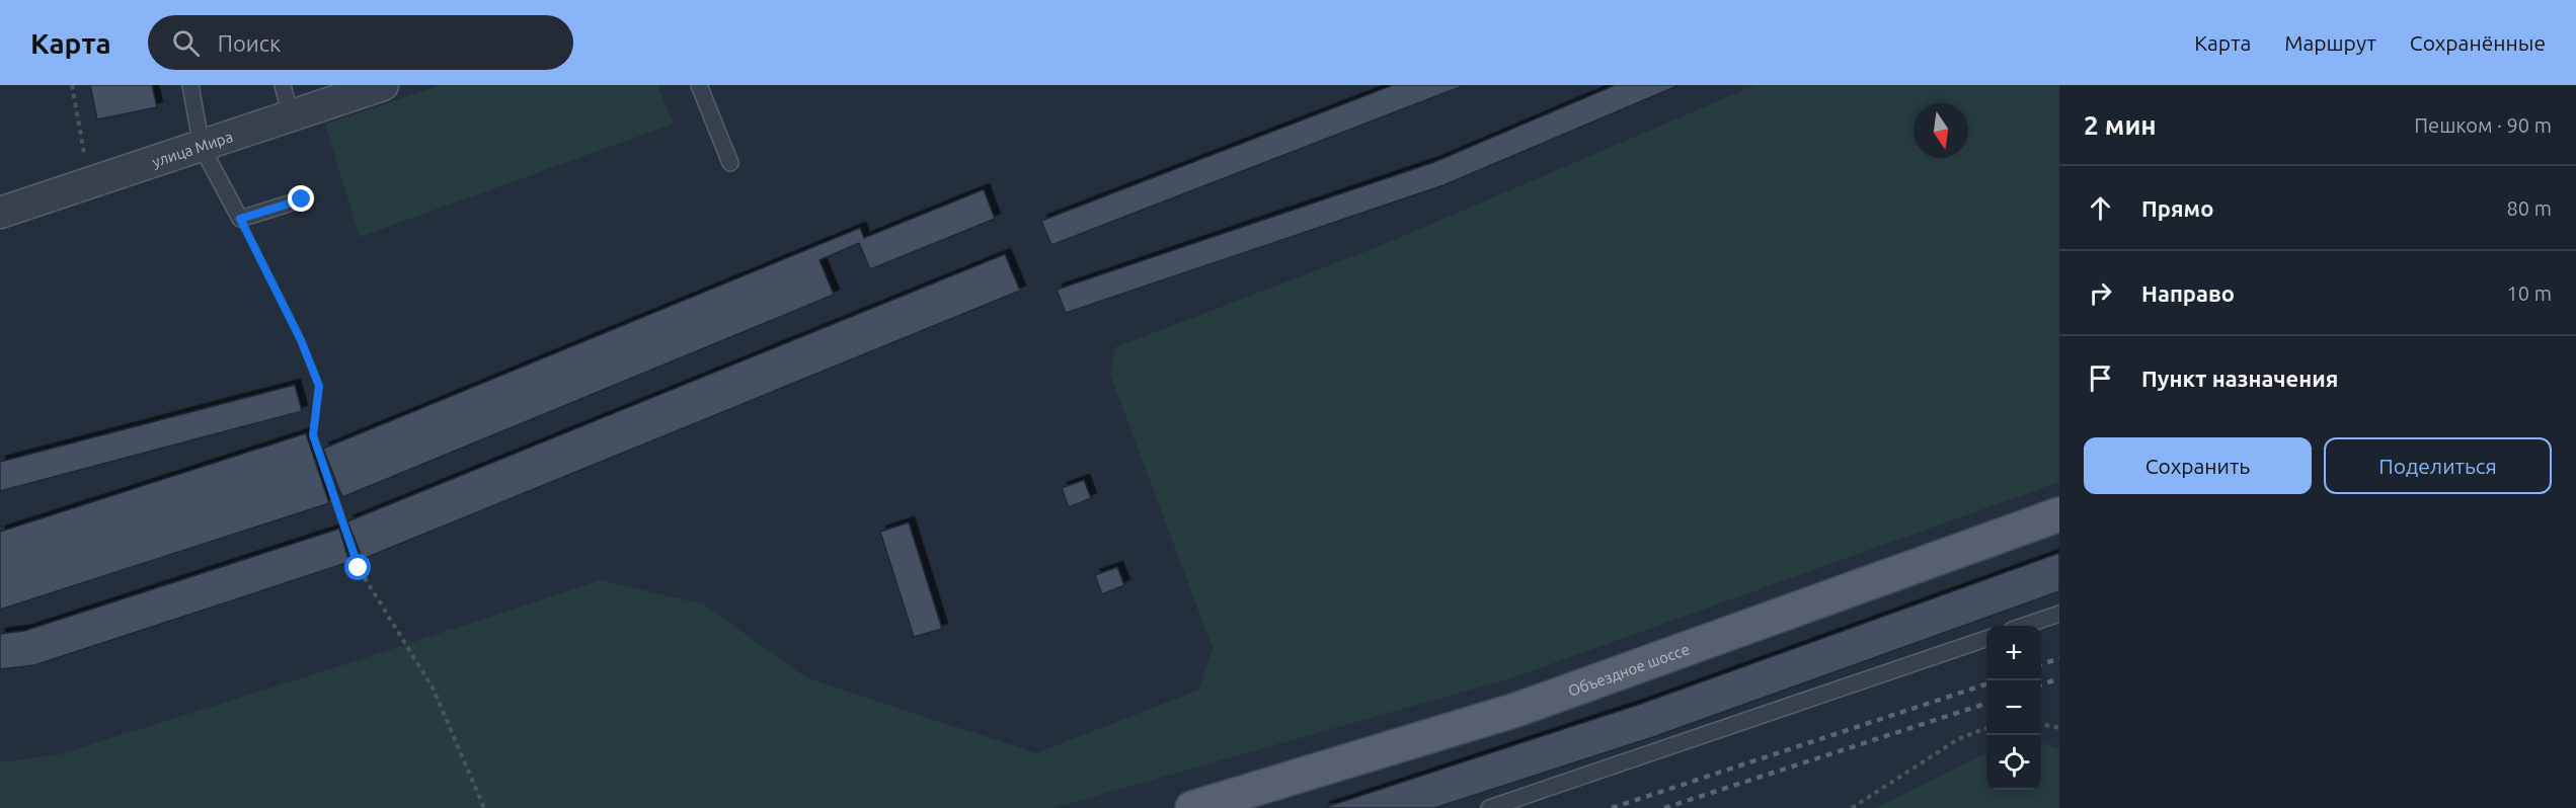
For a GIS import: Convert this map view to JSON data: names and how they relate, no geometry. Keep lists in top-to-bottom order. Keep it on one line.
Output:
{"streets":{"main road":["Объездное шоссе"],"street":["улица Мира"]},"north":"bottom","page":{"header":"Карта","search":"Поиск","nav":["Карта","Маршрут","Сохранённые"],"heading":["2 мин","Пешком · 90 m"],"list":[["Прямо","80 m"],["Направо","10 m"],"Пункт назначения"],"buttons":["Сохранить","Поделиться"],"map_buttons":["+","−"]}}
